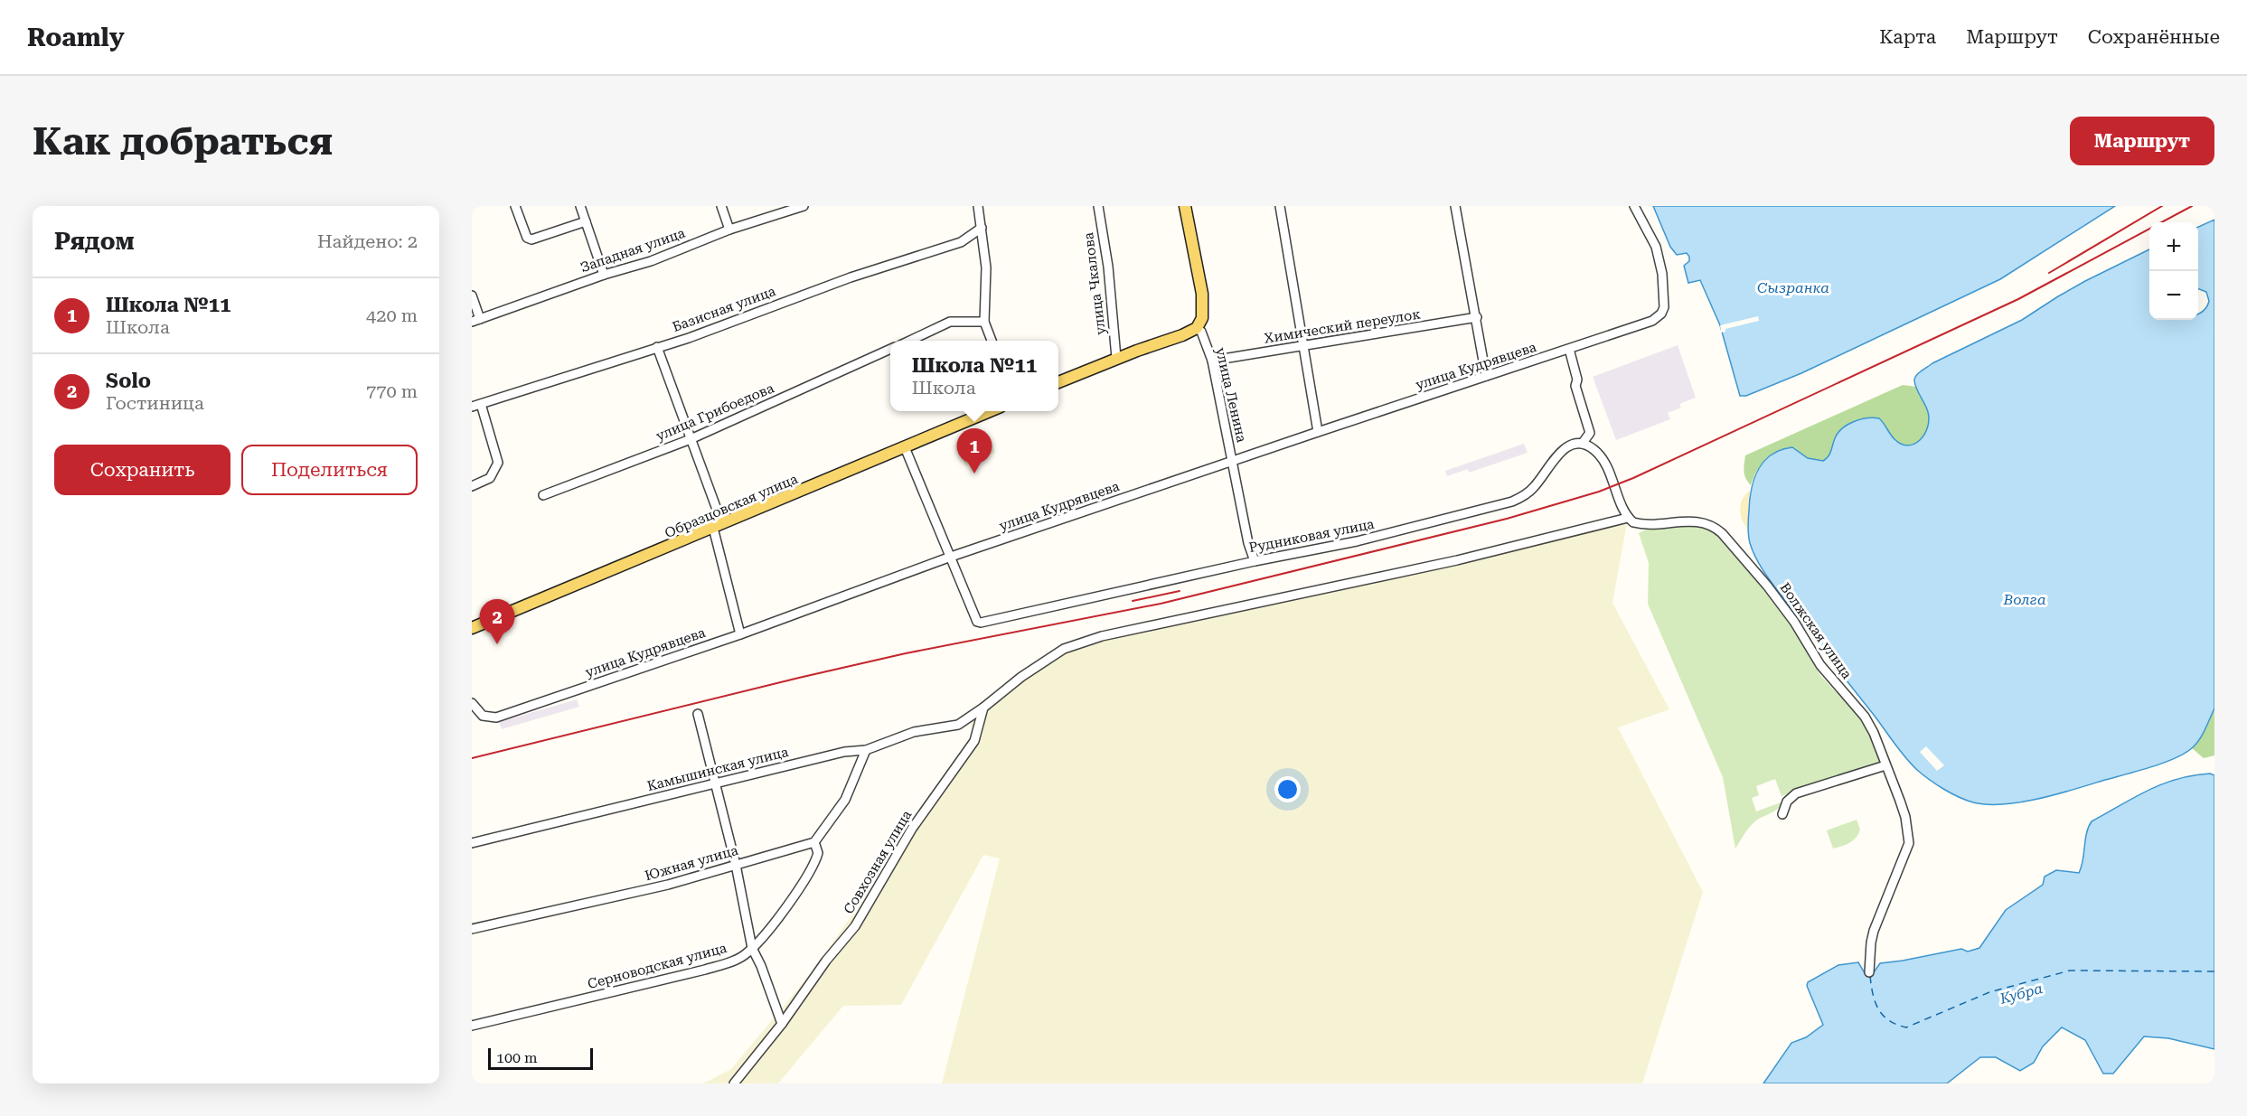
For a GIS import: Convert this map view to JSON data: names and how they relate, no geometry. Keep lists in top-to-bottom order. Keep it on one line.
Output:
{"streets":{"main road":["Образцовская улица"],"street":["Западная улица","улица Чкалова","Базисная улица","Химический переулок","улица Кудрявцева","улица Ленина","улица Грибоедова","Рудниковая улица","Волжская улица","Камышинская улица","Совхозная улица","Южная улица","Серноводская улица"]},"crossings":[["Химический переулок","улица Ленина"],["улица Кудрявцева","улица Ленина"],["улица Кудрявцева","Рудниковая улица"],["улица Ленина","Рудниковая улица"],["Камышинская улица","Совхозная улица"],["Южная улица","Серноводская улица"]],"water":["Сызранка","Волга","Кубра"],"scale_bar":"100 m","page":{"header":"Roamly","nav":["Карта","Маршрут","Сохранённые"],"buttons":["Маршрут",["Сохранить","Поделиться"]],"title":"Как добраться","heading":["Рядом","Найдено: 2"],"map_buttons":["+","−"],"list":[{"mark":"1","name":"Школа №11","note":"Школа","value":"420 m"},{"mark":"2","name":"Solo","note":"Гостиница","value":"770 m"}],"popup":["Школа №11","Школа"],"pins":["1","2"],"scale":"100 m"}}
